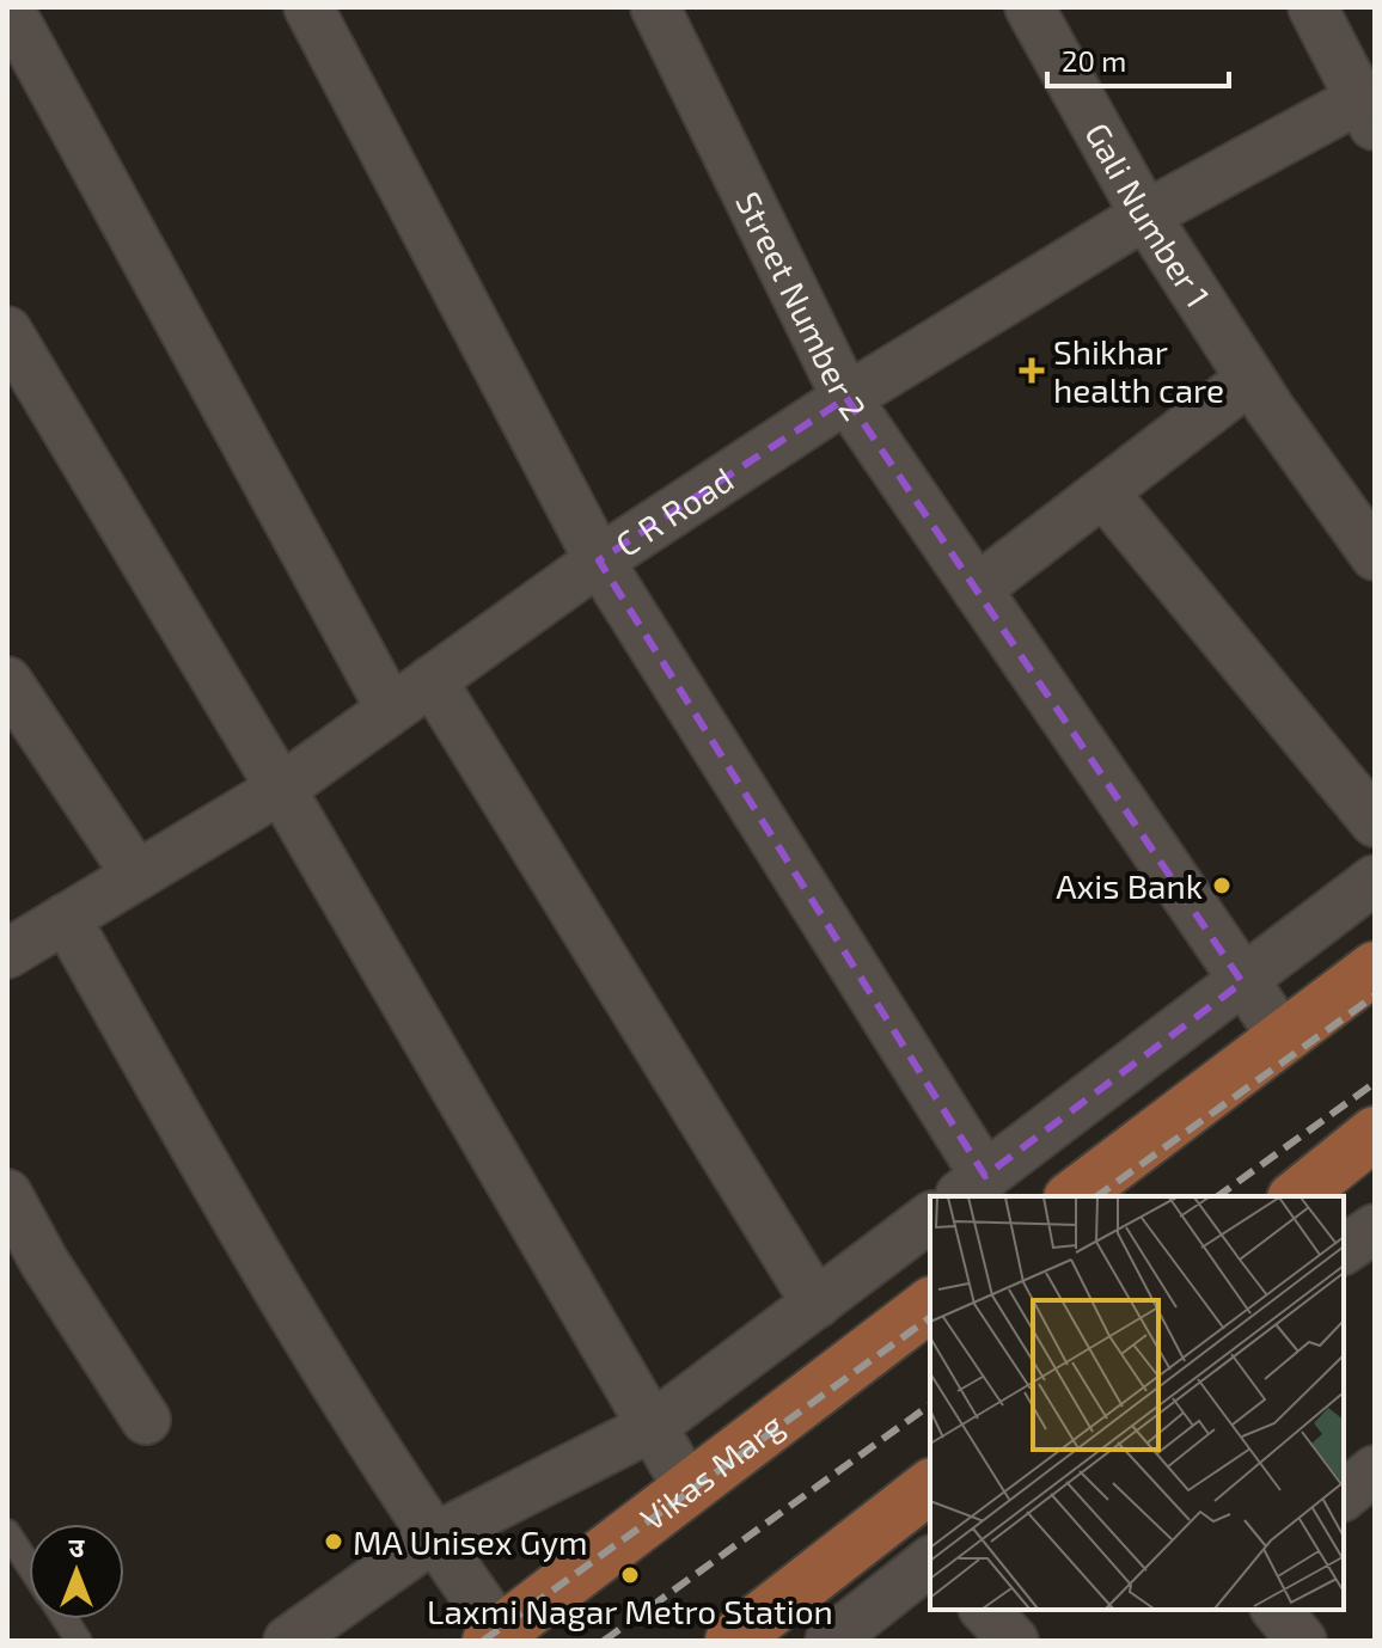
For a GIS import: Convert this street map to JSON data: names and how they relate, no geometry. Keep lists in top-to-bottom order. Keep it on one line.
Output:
{"streets":{"main road":["Vikas Marg"],"street":["Gali Number 1","Street Number 2","C R Road"]},"crossings":[["Gali Number 1","C R Road"],["Street Number 2","C R Road"]],"places":{"health":["Shikhar health care"],"other":["Axis Bank","MA Unisex Gym","Laxmi Nagar Metro Station"]},"scale_bar":"20 m","north":"top"}
